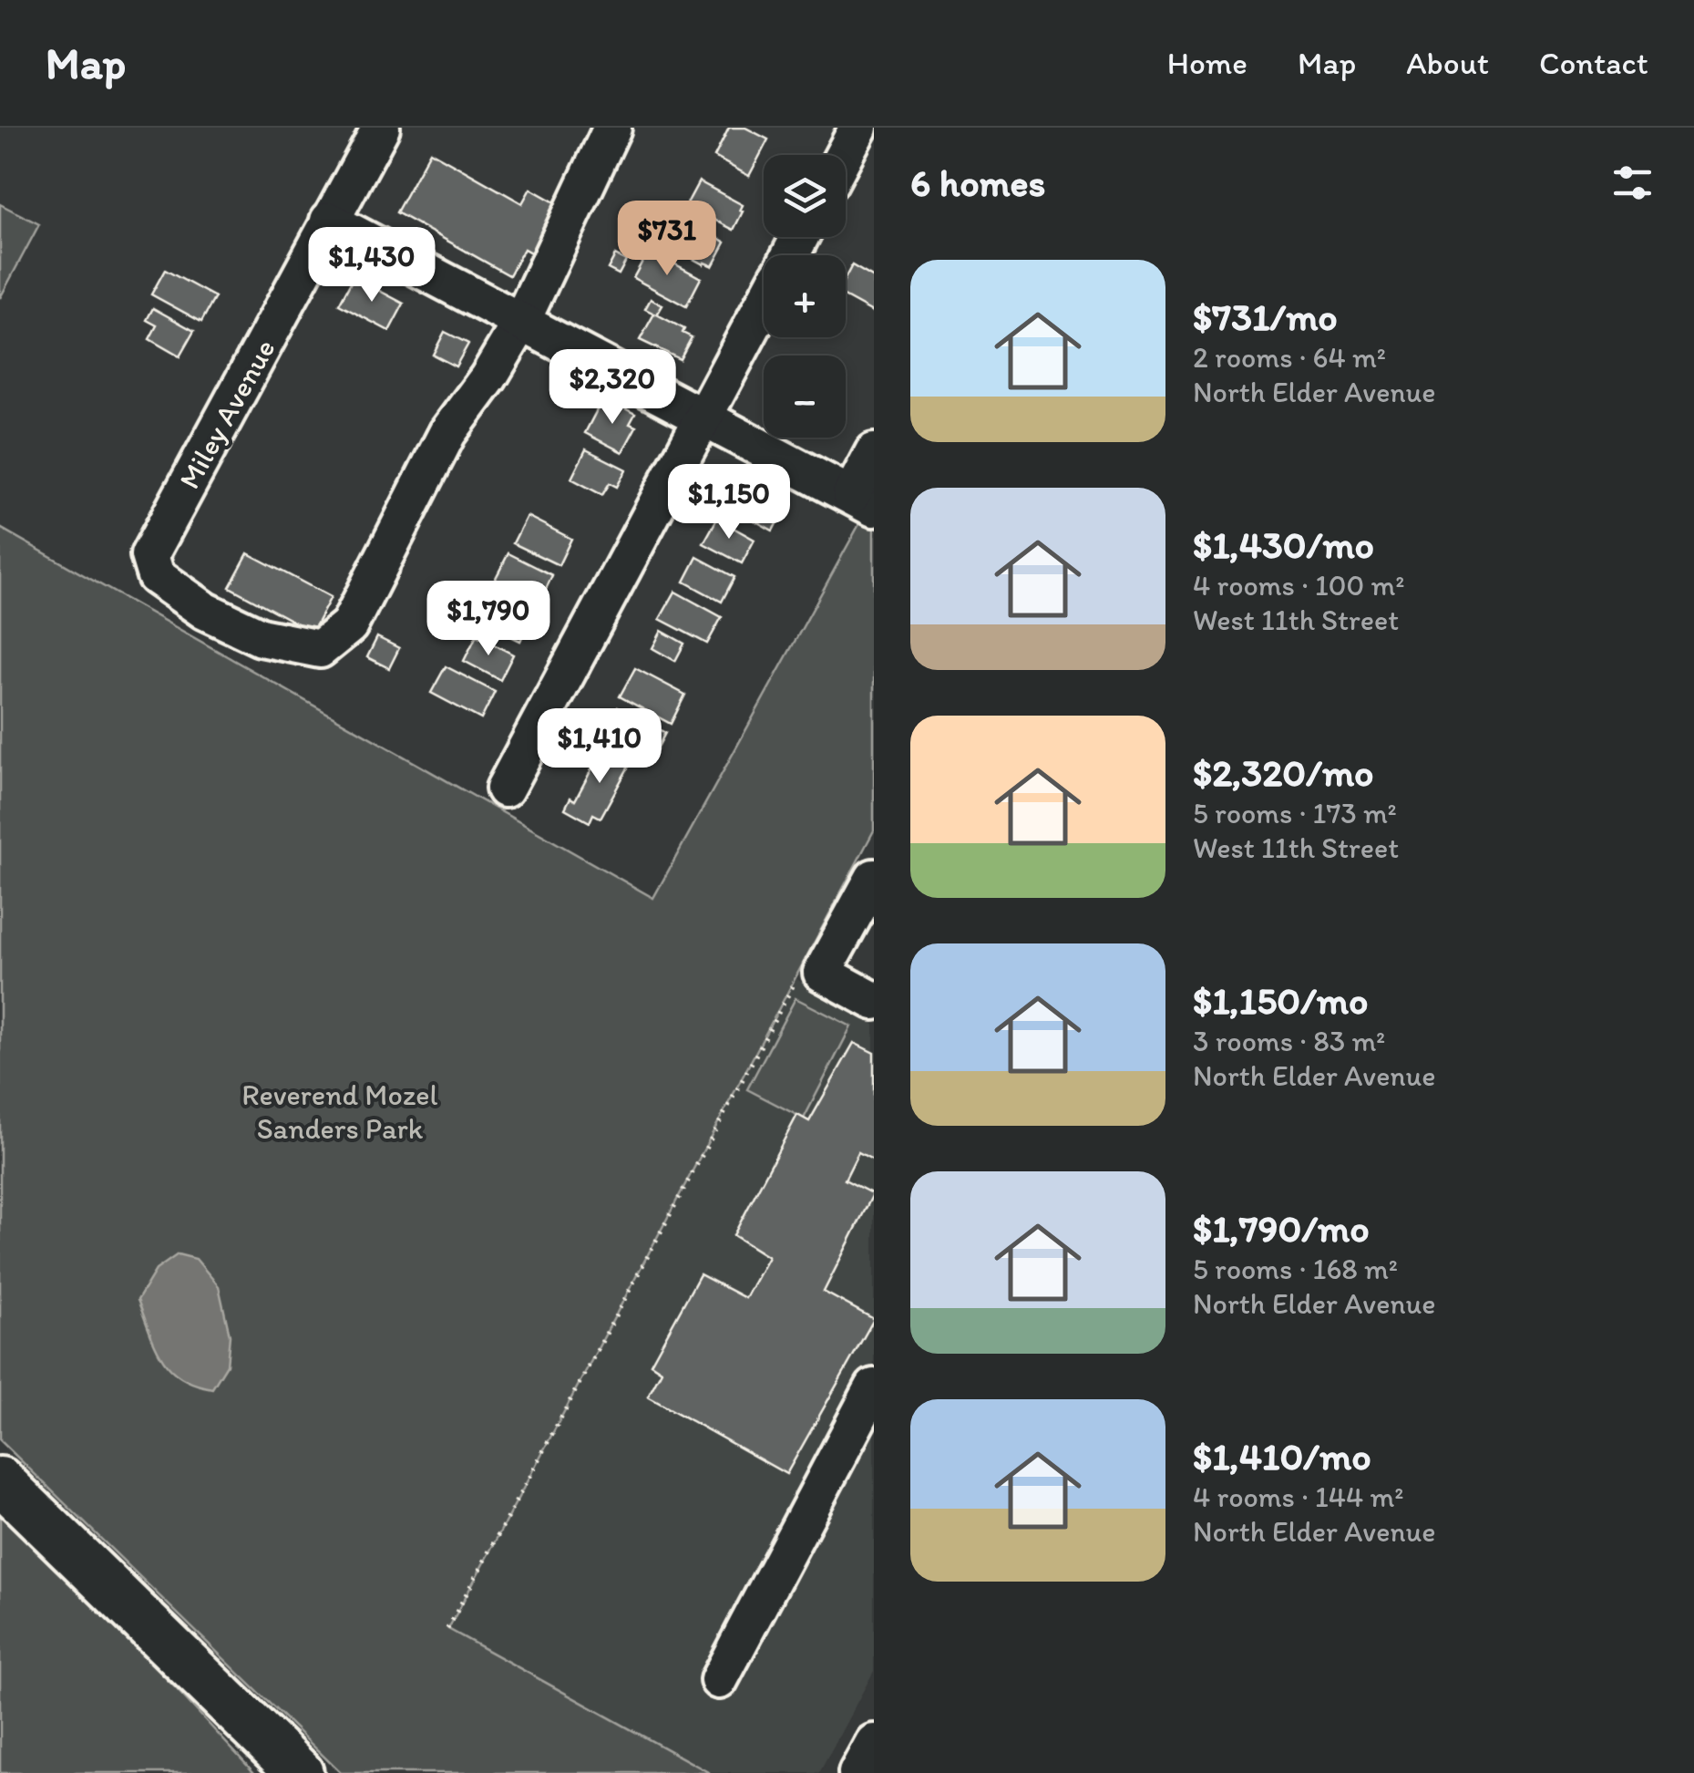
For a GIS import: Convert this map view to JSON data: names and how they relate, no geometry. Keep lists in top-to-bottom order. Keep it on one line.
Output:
{"streets":{"street":["Miley Avenue"]},"parks":["Reverend Mozel Sanders Park"],"page":{"header":"Map","nav":["Home","Map","About","Contact"],"heading":"6 homes","map_buttons":["+","−"],"price":["$731","$1,430","$2,320","$1,150","$1,790","$1,410"],"list":[{"name":"$731/mo","note":"2 rooms · 64 m² · North Elder Avenue"},{"name":"$1,430/mo","note":"4 rooms · 100 m² · West 11th Street"},{"name":"$2,320/mo","note":"5 rooms · 173 m² · West 11th Street"},{"name":"$1,150/mo","note":"3 rooms · 83 m² · North Elder Avenue"},{"name":"$1,790/mo","note":"5 rooms · 168 m² · North Elder Avenue"},{"name":"$1,410/mo","note":"4 rooms · 144 m² · North Elder Avenue"}]}}
